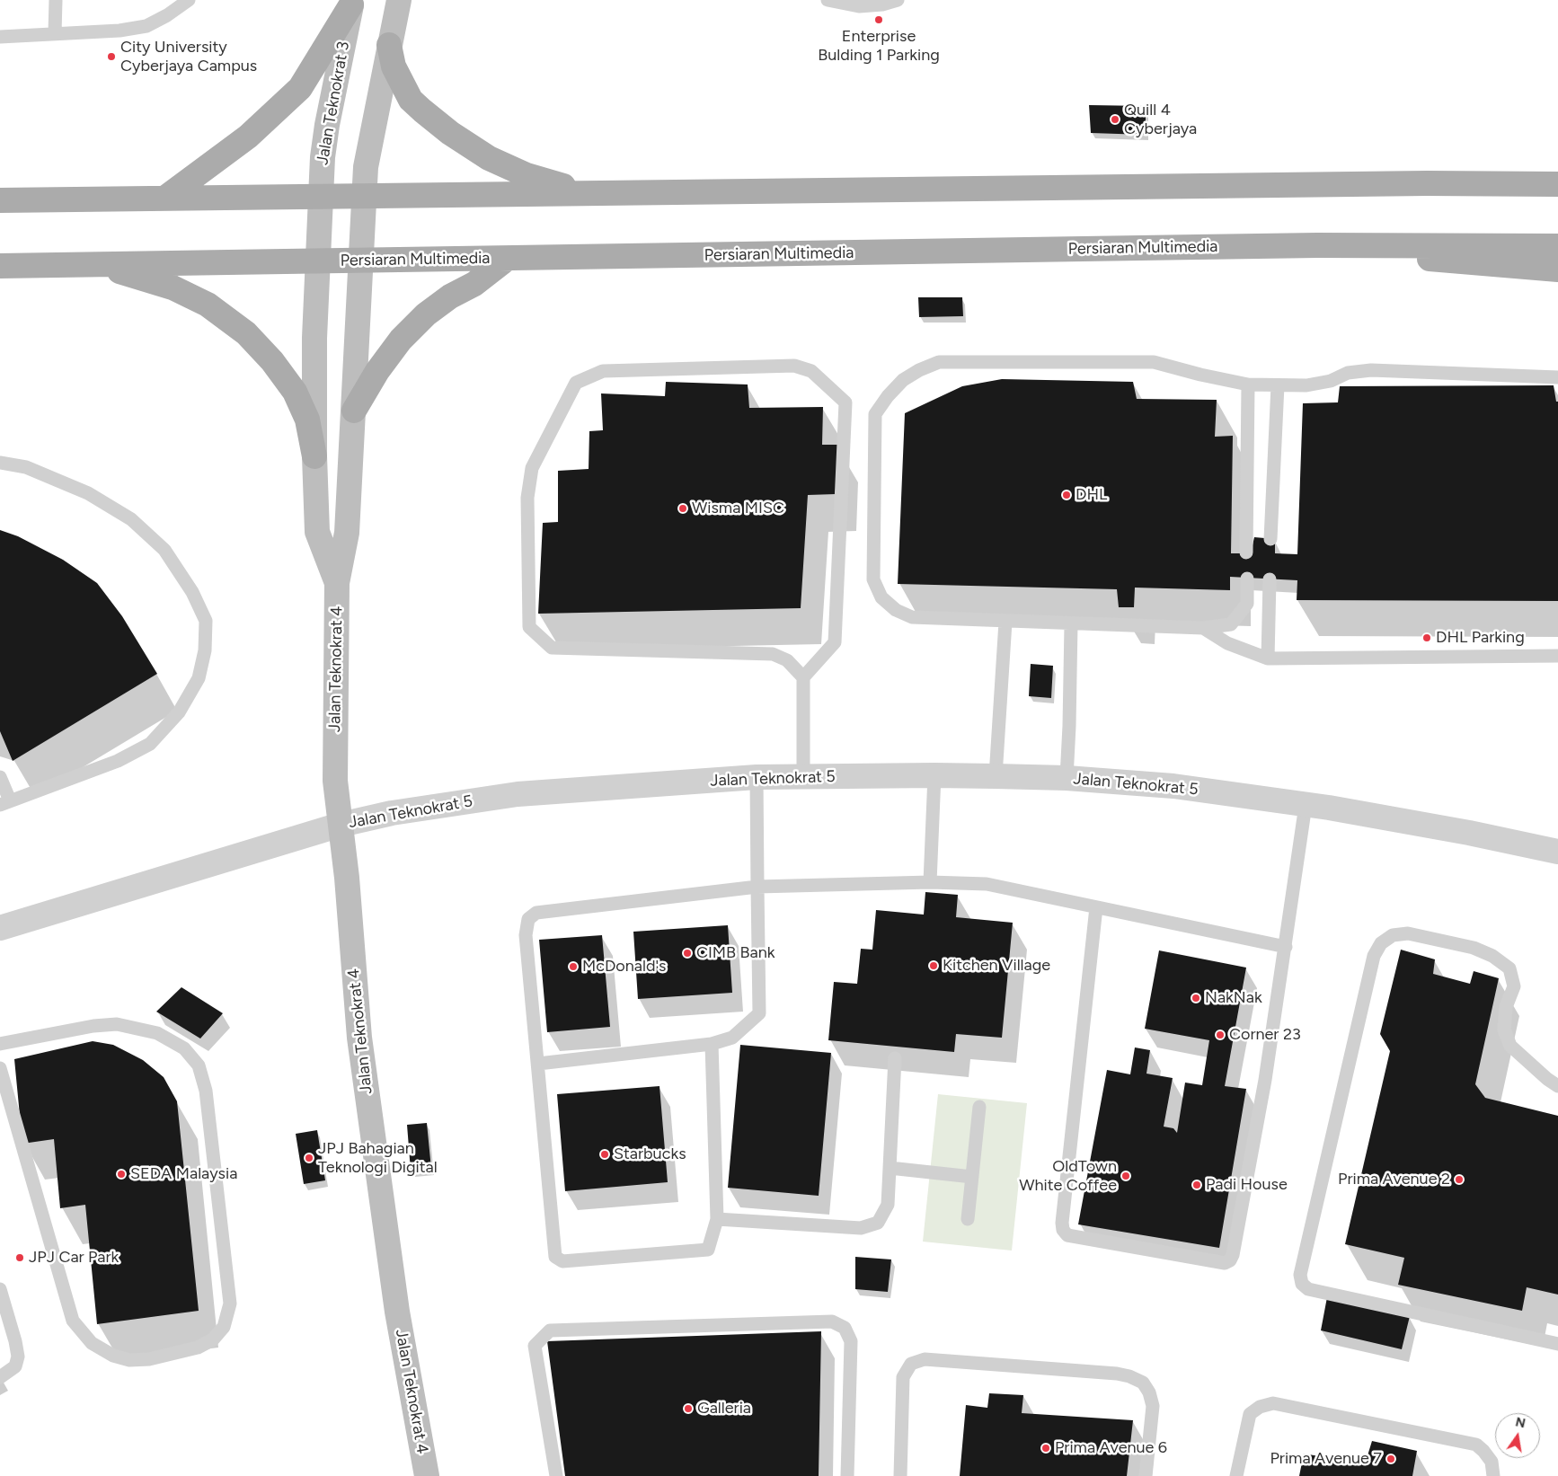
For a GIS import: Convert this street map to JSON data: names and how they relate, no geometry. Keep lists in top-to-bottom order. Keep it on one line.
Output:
{"streets":{"main road":["Persiaran Multimedia"],"street":["Jalan Teknokrat 3","Jalan Teknokrat 4","Jalan Teknokrat 5"]},"crossings":[["Jalan Teknokrat 3","Persiaran Multimedia"],["Jalan Teknokrat 3","Jalan Teknokrat 4"],["Persiaran Multimedia","Jalan Teknokrat 4"],["Jalan Teknokrat 4","Jalan Teknokrat 5"]],"places":["Enterprise Bulding 1 Parking","City University Cyberjaya Campus","Quill 4 Cyberjaya","DHL","Wisma MISC","DHL Parking","CIMB Bank","Kitchen Village","McDonald's","NakNak","Corner 23","Starbucks","JPJ Bahagian Teknologi Digital","SEDA Malaysia","OldTown White Coffee","Prima Avenue 2","Padi House","JPJ Car Park","Galleria","Prima Avenue 6","Prima Avenue 7"],"north":"top"}
